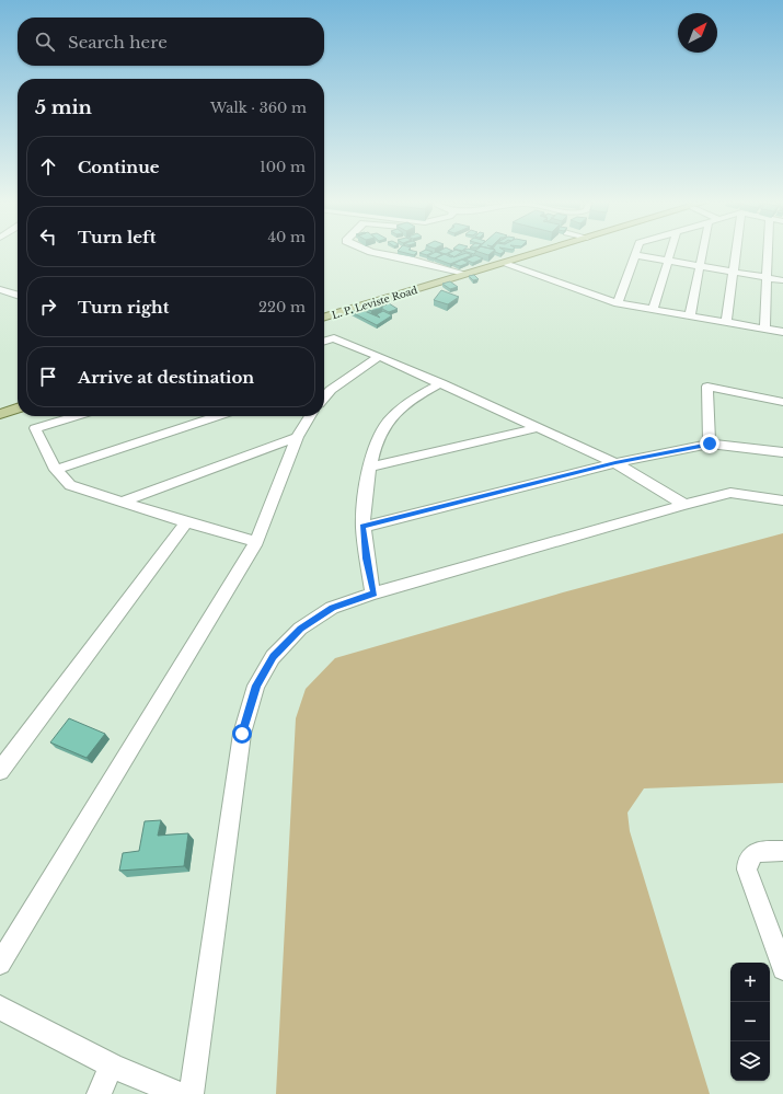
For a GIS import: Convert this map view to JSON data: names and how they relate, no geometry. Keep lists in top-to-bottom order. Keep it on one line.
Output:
{"streets":{"main road":["L. P. Leviste Road"]},"north":"top right","page":{"search":"Search here","heading":["5 min","Walk · 360 m"],"list":[["Continue","100 m"],["Turn left","40 m"],["Turn right","220 m"],"Arrive at destination"],"map_buttons":["+","−"]}}
